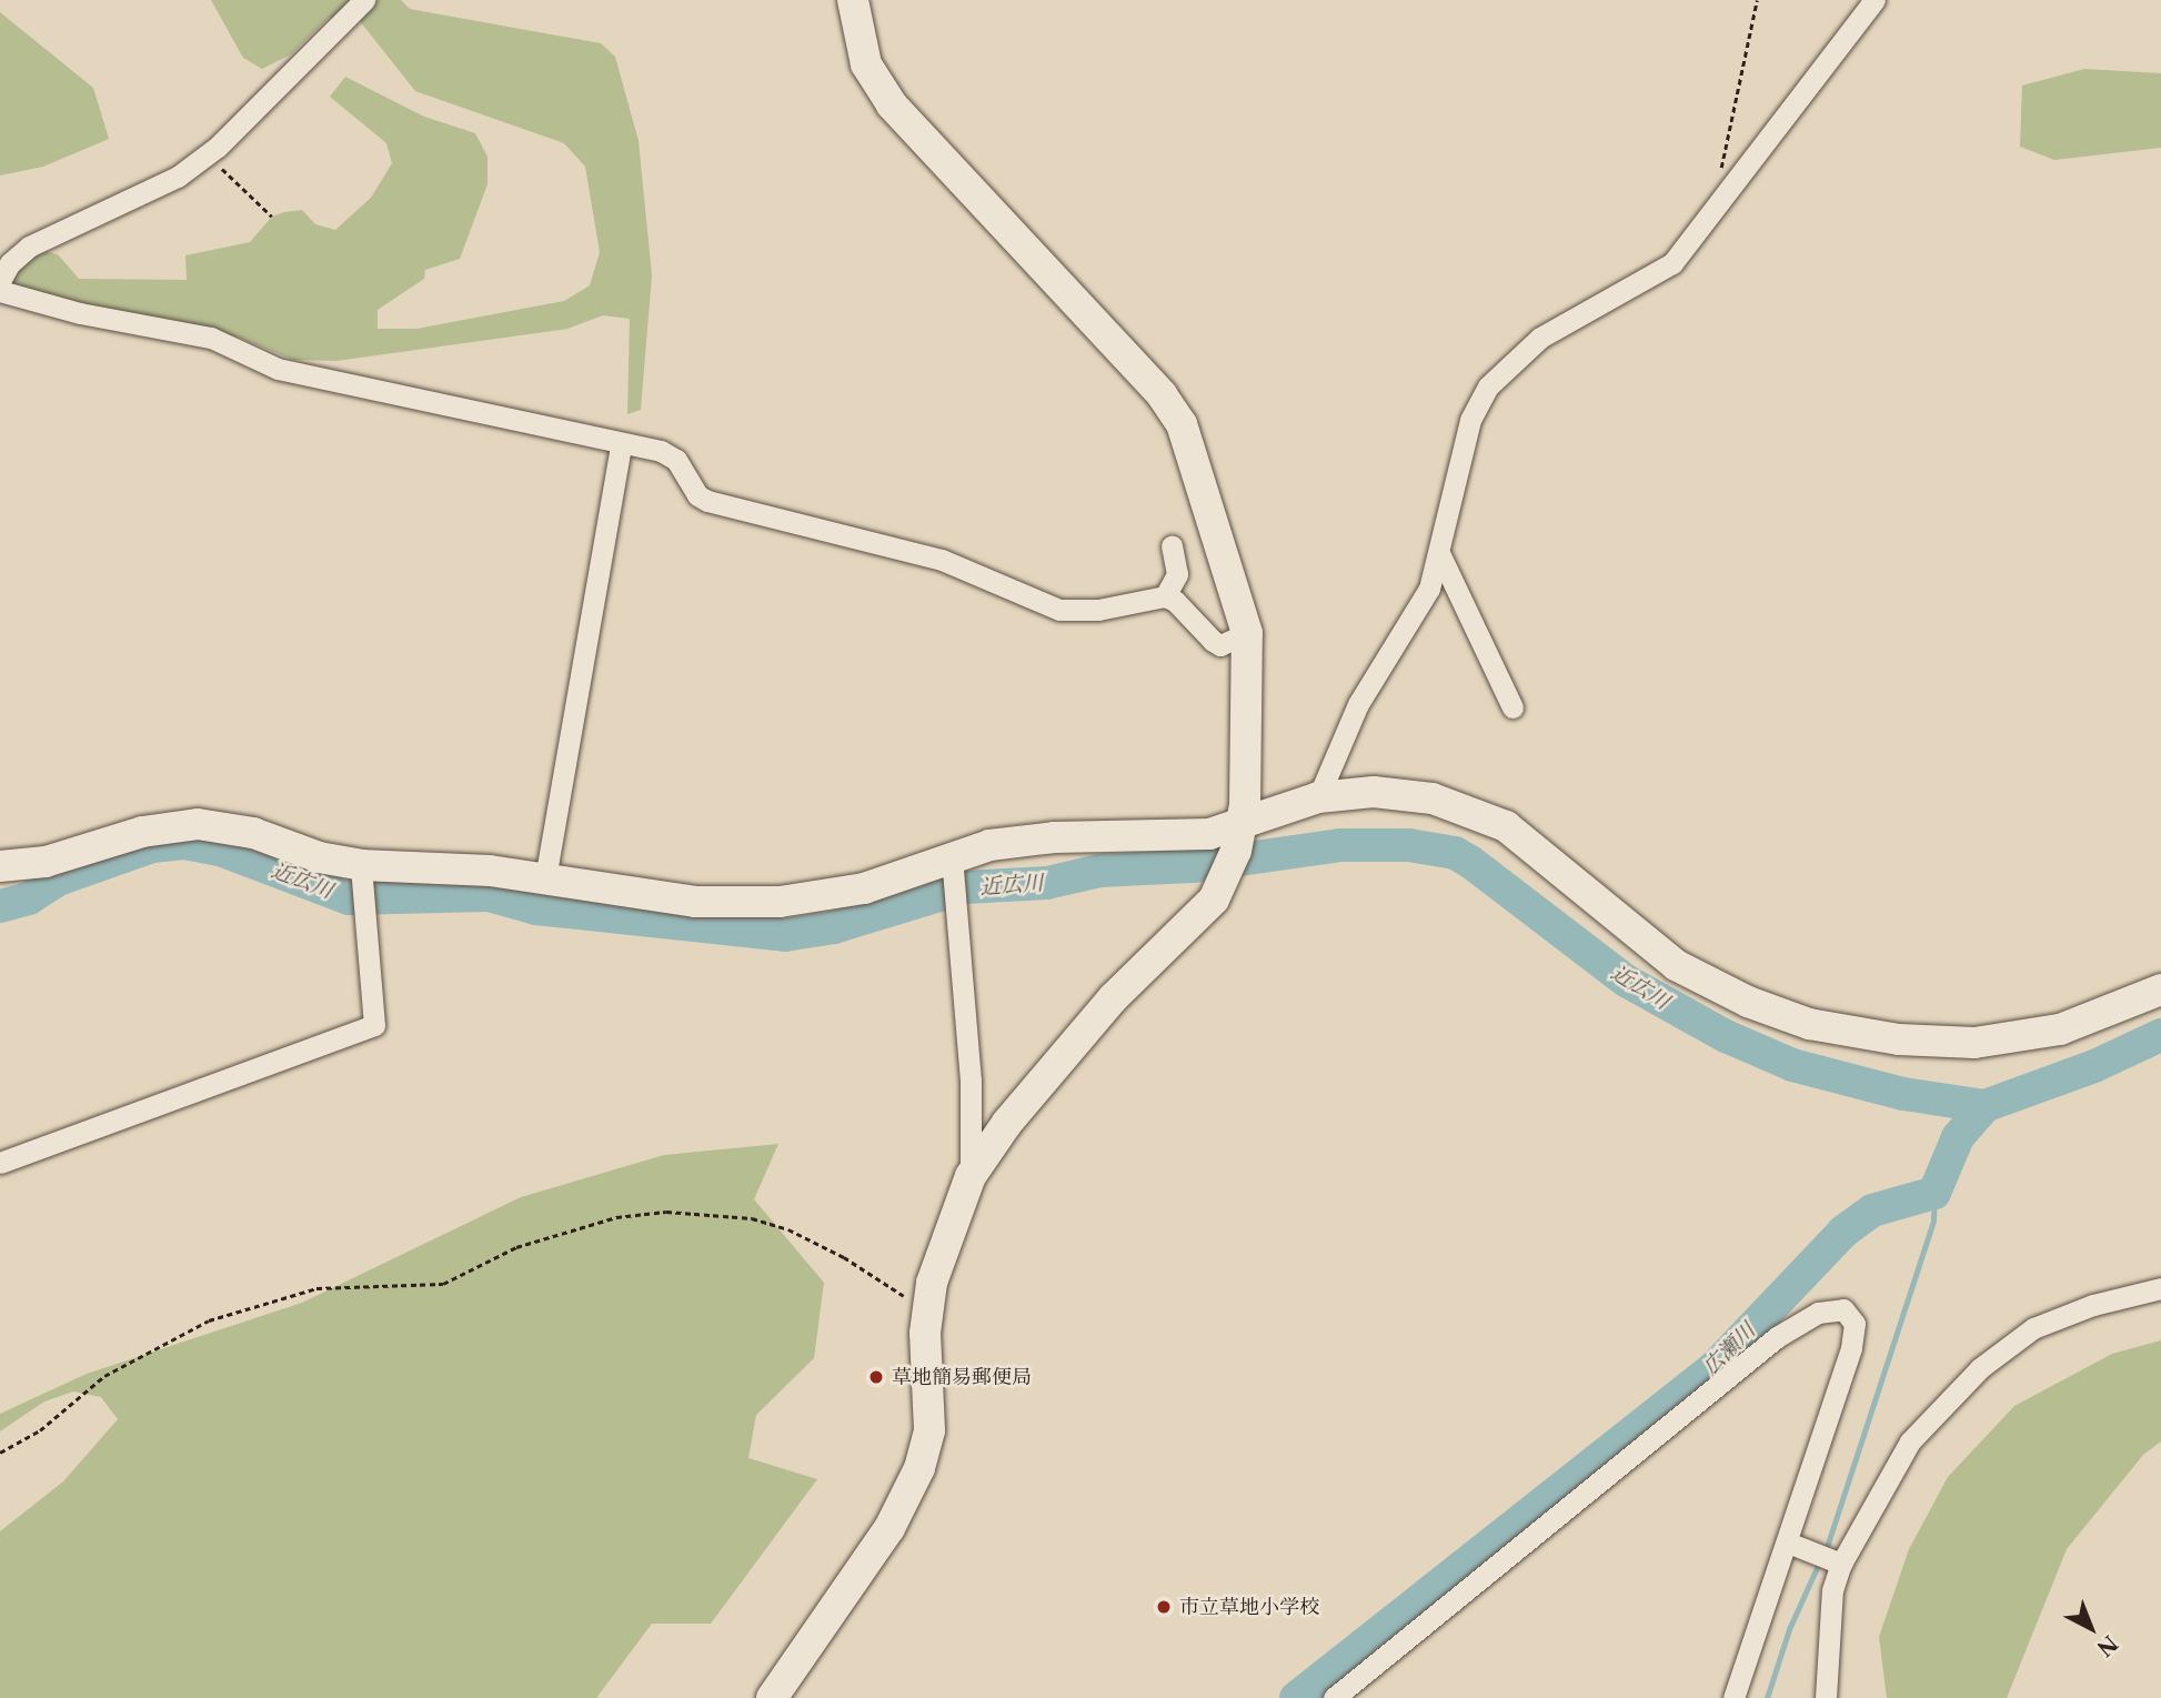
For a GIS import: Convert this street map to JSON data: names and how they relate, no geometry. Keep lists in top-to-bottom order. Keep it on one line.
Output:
{"water":["近広川","広瀬川"],"places":["草地簡易郵便局","市立草地小学校"],"north":"bottom right"}
